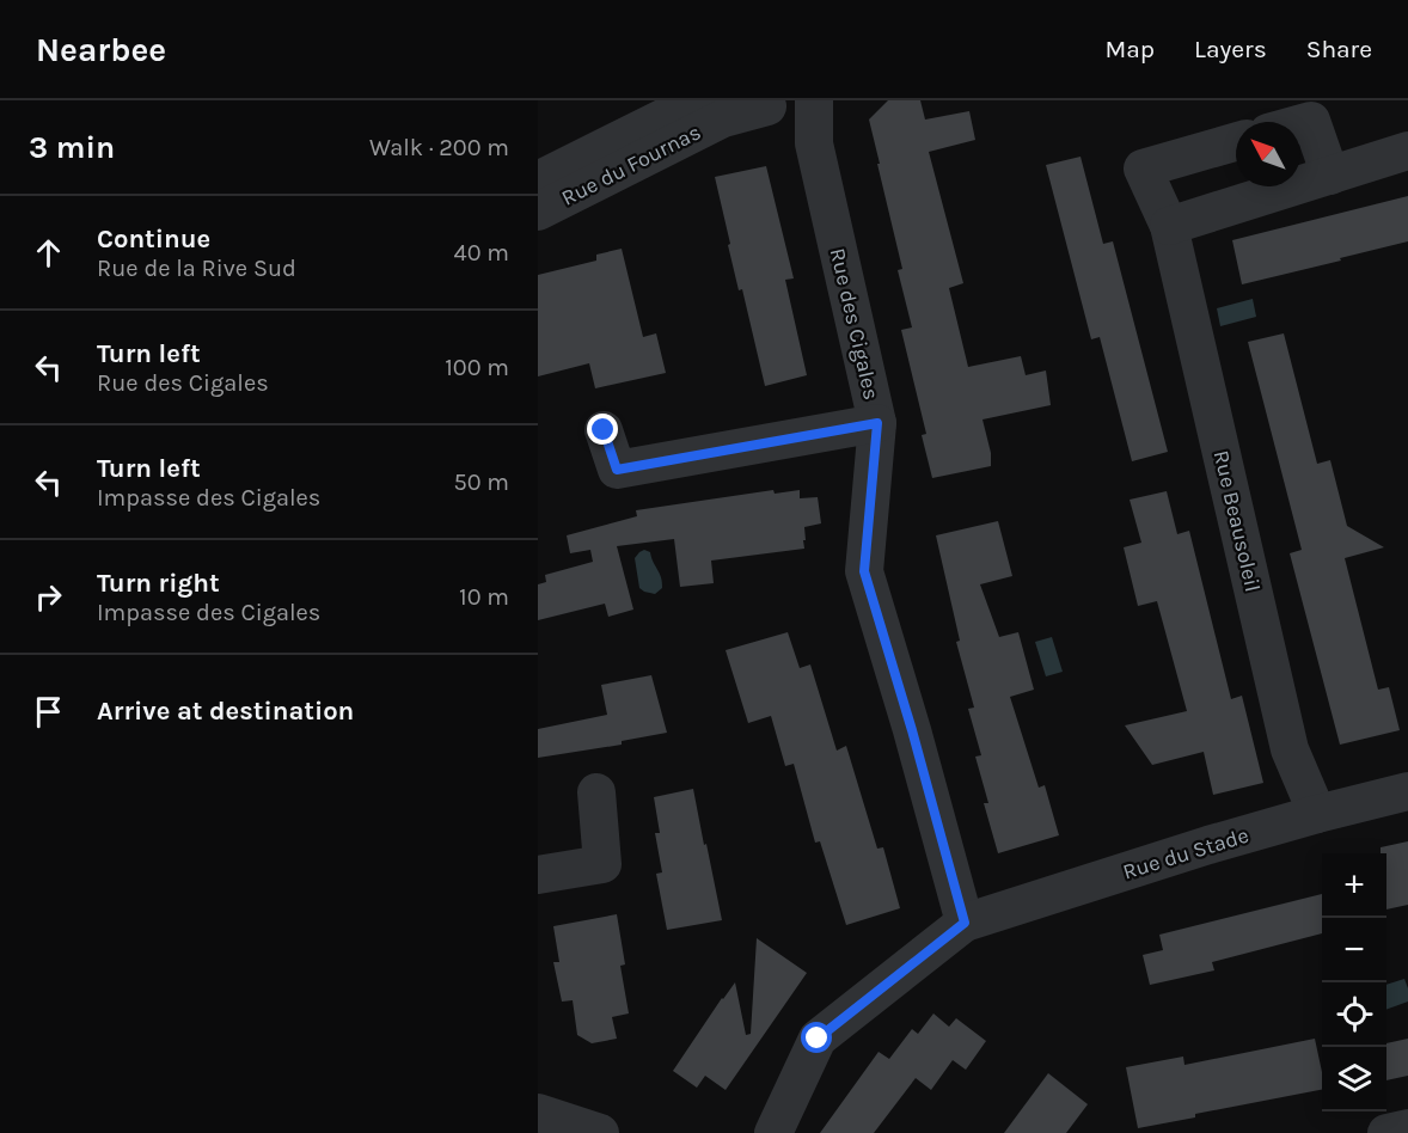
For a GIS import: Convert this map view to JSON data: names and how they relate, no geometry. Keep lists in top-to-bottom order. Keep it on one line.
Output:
{"streets":{"street":["Rue du Fournas","Rue des Cigales","Rue Beausoleil","Rue du Stade"]},"crossings":[["Rue du Fournas","Rue des Cigales"],["Rue des Cigales","Rue du Stade"],["Rue Beausoleil","Rue du Stade"]],"north":"top left","page":{"header":"Nearbee","nav":["Map","Layers","Share"],"heading":["3 min","Walk · 200 m"],"list":[["Continue","Rue de la Rive Sud","40 m"],["Turn left","Rue des Cigales","100 m"],["Turn left","Impasse des Cigales","50 m"],["Turn right","Impasse des Cigales","10 m"],"Arrive at destination"],"map_buttons":["+","−"]}}
